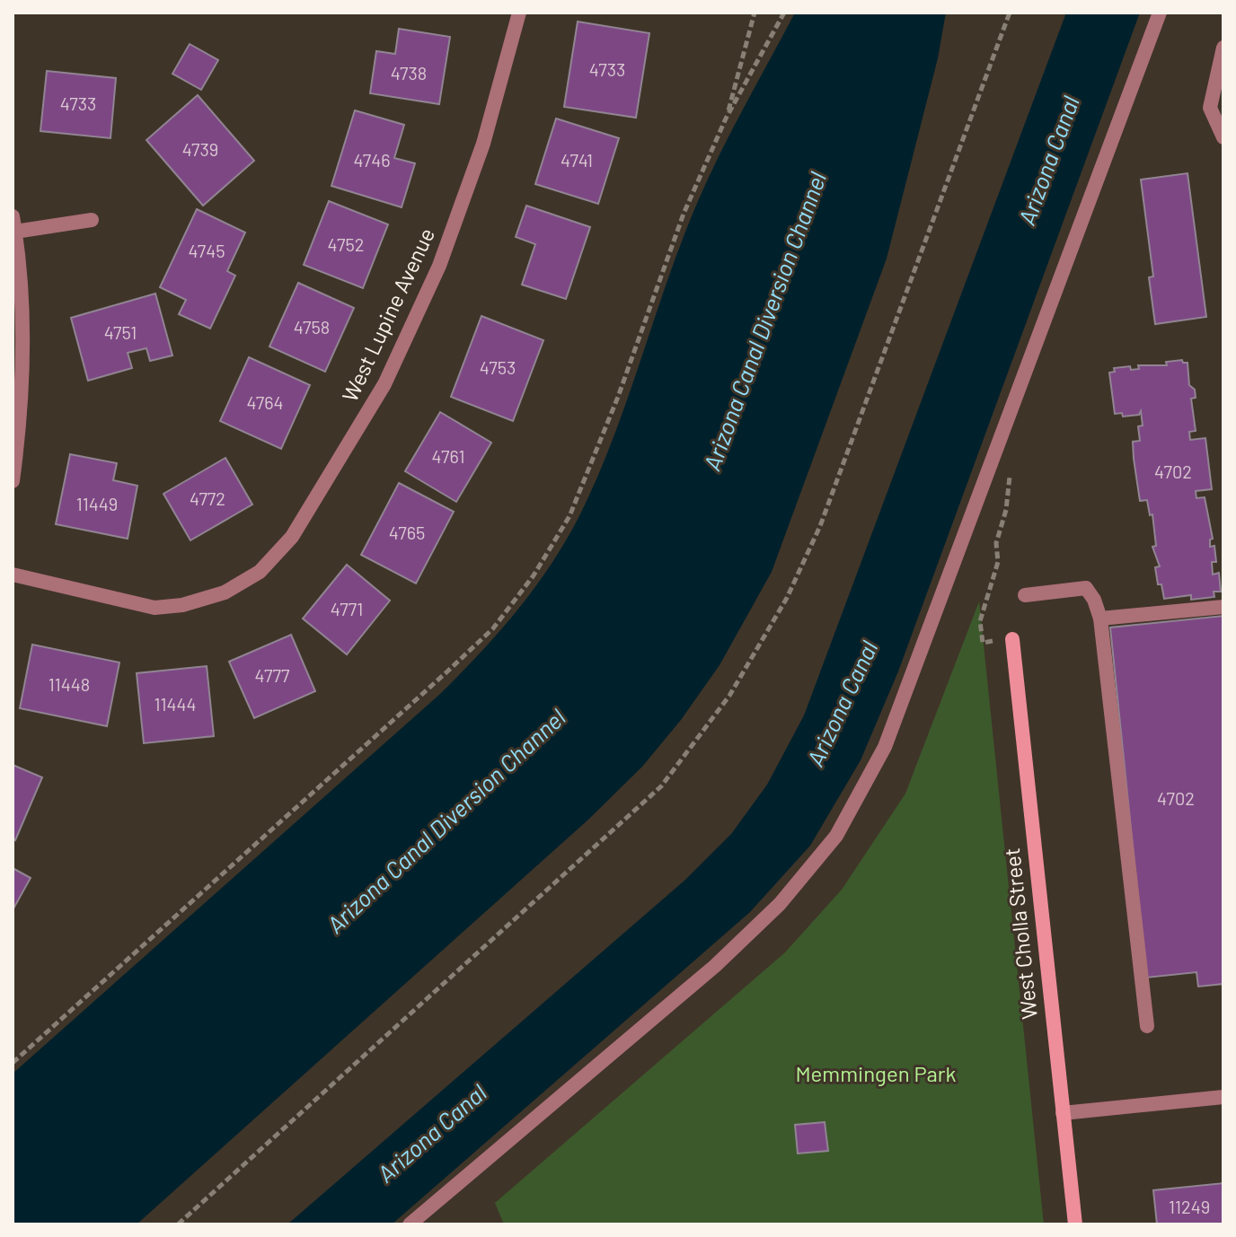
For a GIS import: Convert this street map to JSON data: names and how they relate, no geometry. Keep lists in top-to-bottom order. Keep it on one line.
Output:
{"streets":{"street":["West Lupine Avenue","West Cholla Street"]},"water":["Arizona Canal","Arizona Canal Diversion Channel"],"parks":["Memmingen Park"],"house_numbers":["4733","4738","4733","4739","4746","4741","4752","4745","4758","4751","4753","4764","4761","4702","4772","11449","4765","4771","4777","11448","11444","4702","11249"]}
